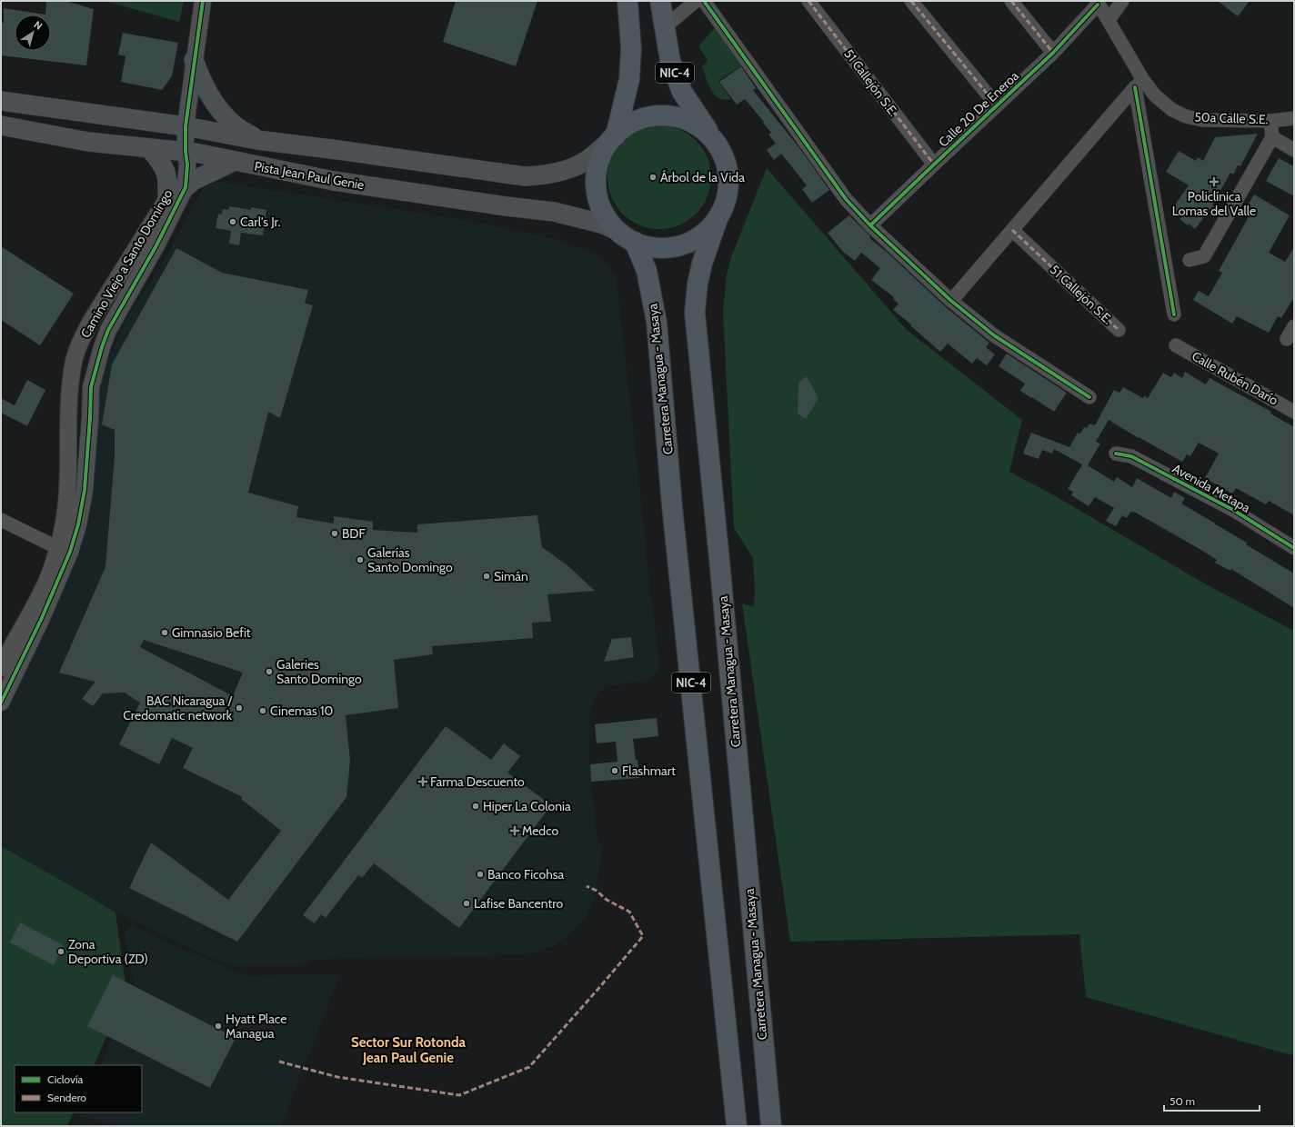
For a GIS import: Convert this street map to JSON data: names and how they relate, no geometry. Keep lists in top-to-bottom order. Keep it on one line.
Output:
{"streets":{"highway":["NIC-4","Carretera Managua - Masaya"],"main road":["Pista Jean Paul Genie"],"street":["51 Callejón S.E.","Calle 20 De Eneroa","50a Calle S.E.","Camino Viejo a Santo Domingo","Calle Rubén Darío","Avenida Metapa"]},"crossings":[["NIC-4","Pista Jean Paul Genie"],["NIC-4","Carretera Managua - Masaya"],["51 Callejón S.E.","Calle 20 De Eneroa"],["Calle 20 De Eneroa","50a Calle S.E."],["Pista Jean Paul Genie","Camino Viejo a Santo Domingo"]],"districts":["Sector Sur Rotonda Jean Paul Genie"],"places":{"other":["Árbol de la Vida","Carl's Jr.","BDF","Galerías Santo Domingo","Simán","Gimnasio Befit","Galeries Santo Domingo","BAC Nicaragua / Credomatic network","Cinemas 10","Flashmart","Hiper La Colonia","Banco Ficohsa","Lafise Bancentro","Zona Deportiva (ZD)","Hyatt Place Managua"],"health":["Policlínica Lomas del Valle","Farma Descuento","Medco"]},"legend":["Ciclovía","Sendero"],"scale_bar":"50 m","north":"top right"}
